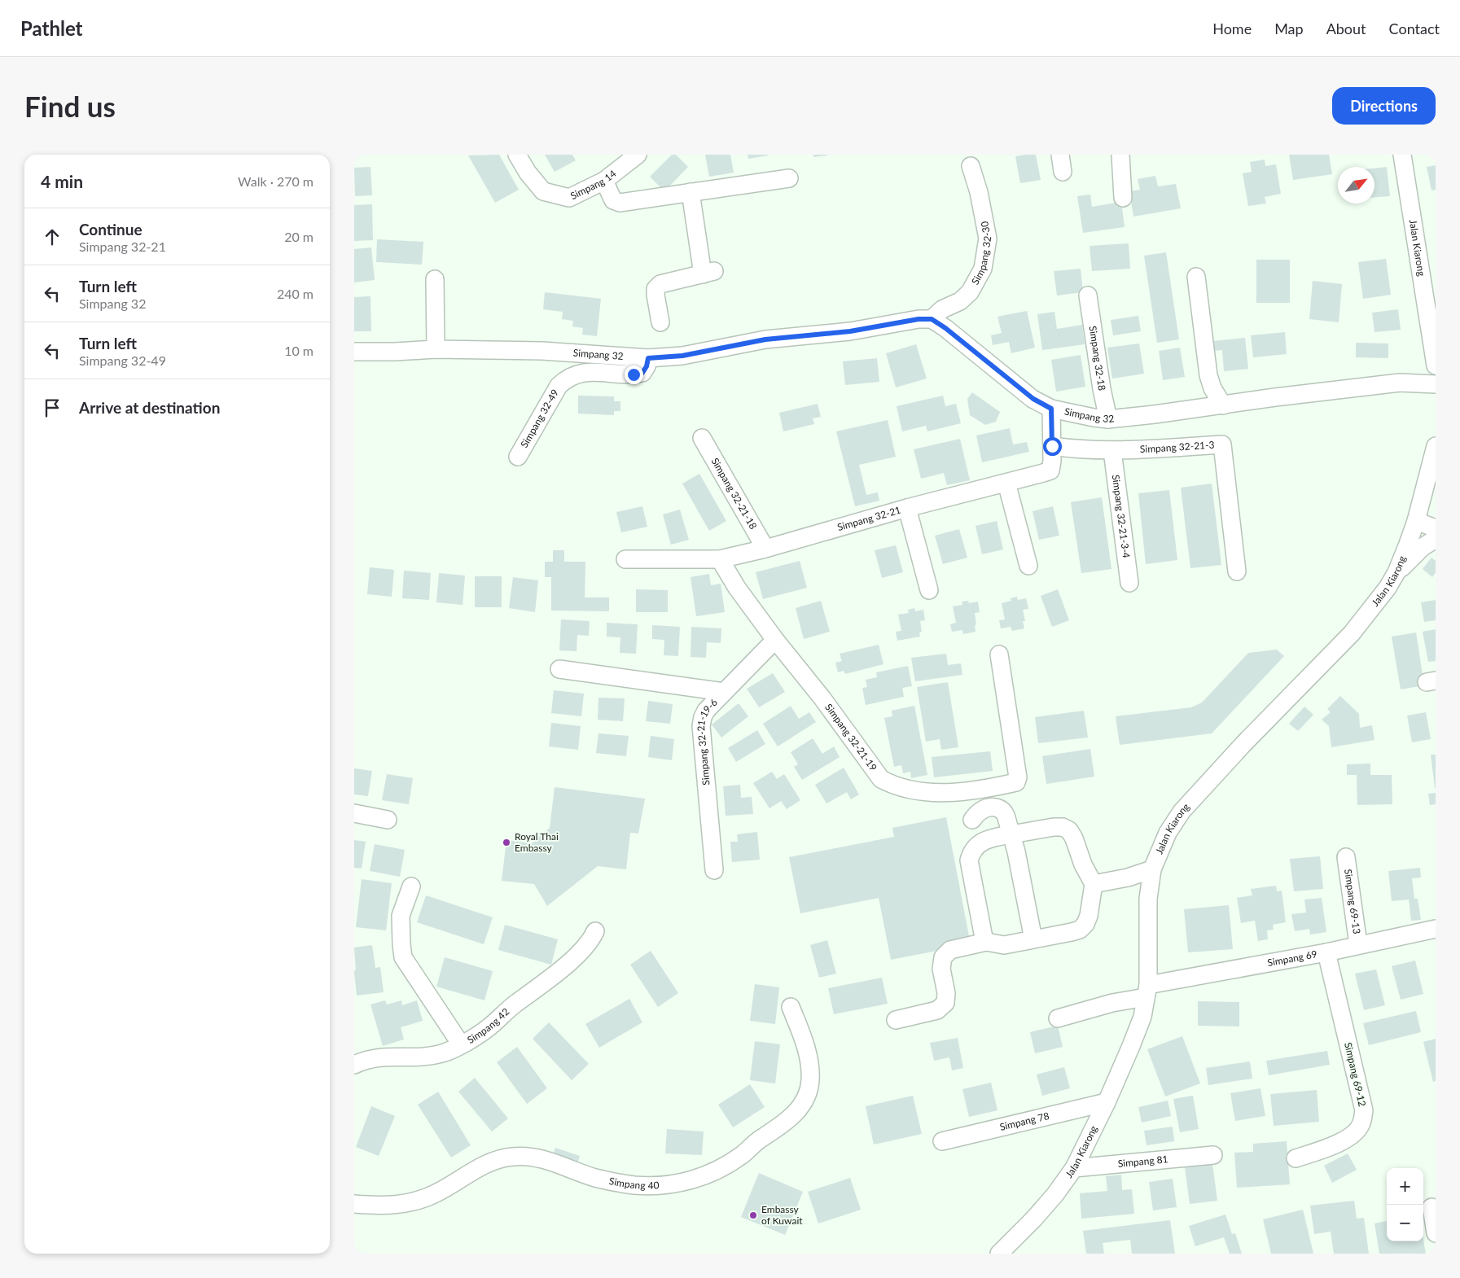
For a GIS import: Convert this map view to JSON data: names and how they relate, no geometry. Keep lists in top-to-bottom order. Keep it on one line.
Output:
{"streets":{"street":["Simpang 14","Jalan Kiarong","Simpang 32-30","Simpang 32","Simpang 32-18","Simpang 32-49","Simpang 32-21-3","Simpang 32-21-18","Simpang 32-21-3-4","Simpang 32-21","Simpang 32-21-19","Simpang 32-21-19-6","Simpang 69-13","Simpang 69","Simpang 42","Simpang 69-12","Simpang 78","Simpang 81","Simpang 40"]},"crossings":[["Jalan Kiarong","Simpang 69"],["Jalan Kiarong","Simpang 78"],["Jalan Kiarong","Simpang 81"],["Simpang 32-30","Simpang 32"],["Simpang 32","Simpang 32-18"],["Simpang 32","Simpang 32-49"],["Simpang 32","Simpang 32-21"],["Simpang 32-21-3","Simpang 32-21-3-4"],["Simpang 32-21-3","Simpang 32-21"],["Simpang 32-21-18","Simpang 32-21"],["Simpang 32-21","Simpang 32-21-19"],["Simpang 32-21-19","Simpang 32-21-19-6"],["Simpang 69-13","Simpang 69"],["Simpang 69","Simpang 69-12"]],"places":["Royal Thai Embassy","Embassy of Kuwait"],"north":"top right","page":{"header":"Pathlet","nav":["Home","Map","About","Contact"],"buttons":"Directions","title":"Find us","heading":["4 min","Walk · 270 m"],"list":[["Continue","Simpang 32-21","20 m"],["Turn left","Simpang 32","240 m"],["Turn left","Simpang 32-49","10 m"],"Arrive at destination"],"map_buttons":["+","−"]}}
